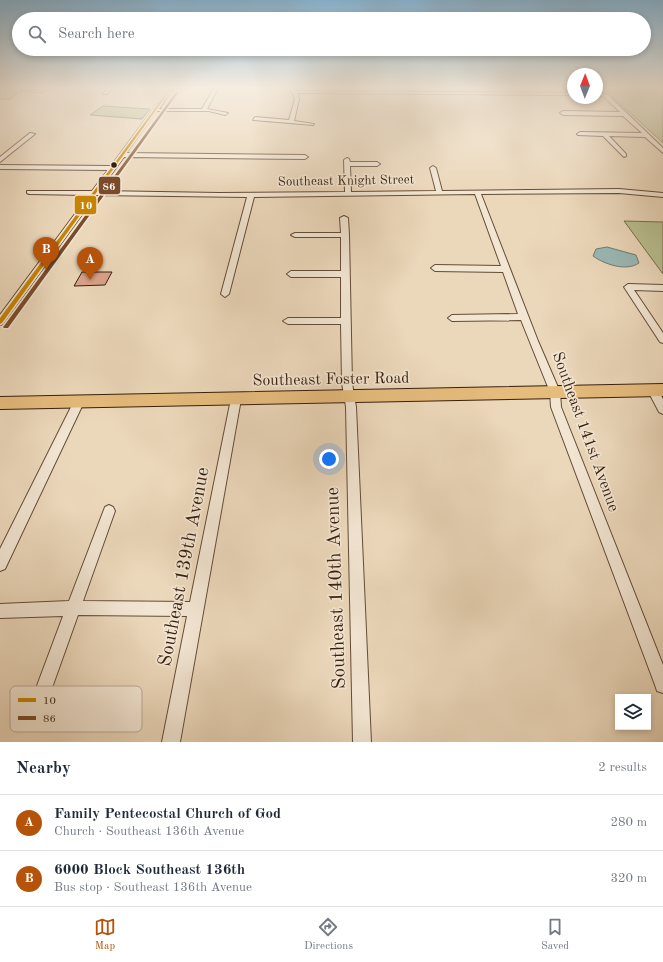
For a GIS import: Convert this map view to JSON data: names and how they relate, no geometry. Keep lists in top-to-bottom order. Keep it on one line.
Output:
{"streets":{"main road":["Southeast Foster Road"],"street":["Southeast Knight Street","Southeast 141st Avenue","Southeast 139th Avenue","Southeast 140th Avenue"]},"crossings":[["Southeast Knight Street","Southeast 141st Avenue"],["Southeast Foster Road","Southeast 141st Avenue"],["Southeast Foster Road","Southeast 139th Avenue"],["Southeast Foster Road","Southeast 140th Avenue"]],"lines":["transit line 10","transit line 86"],"legend":["10","86"],"north":"top","page":{"search":"Search here","pins":["B","A"],"heading":["Nearby","2 results"],"list":[{"mark":"A","name":"Family Pentecostal Church of God","note":"Church · Southeast 136th Avenue","value":"280 m"},{"mark":"B","name":"6000 Block Southeast 136th","note":"Bus stop · Southeast 136th Avenue","value":"320 m"}],"nav":["Map","Directions","Saved"]}}
